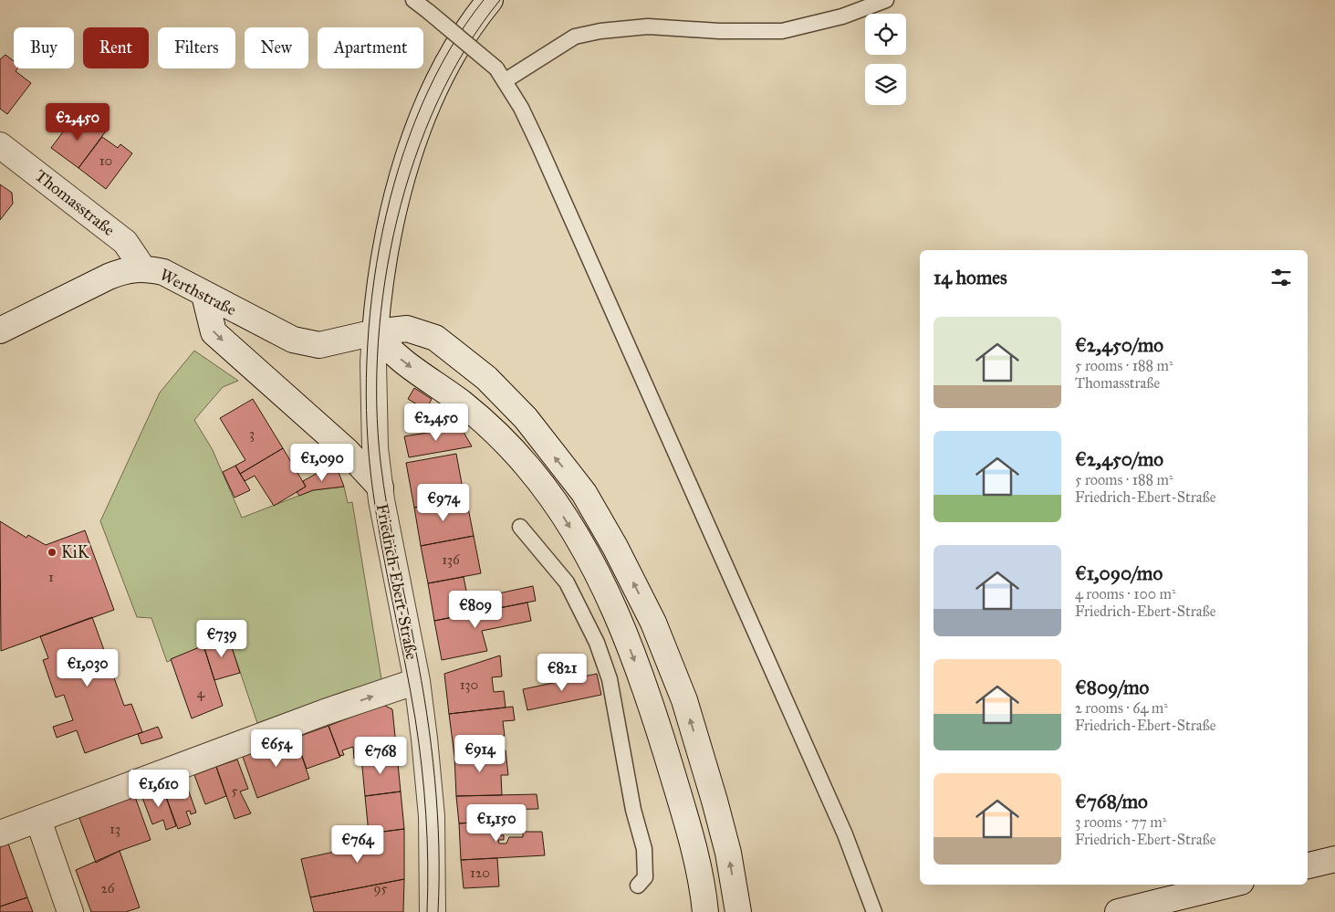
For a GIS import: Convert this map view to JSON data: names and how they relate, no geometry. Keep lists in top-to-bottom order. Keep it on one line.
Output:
{"streets":{"street":["Thomasstraße","Werthstraße","Friedrich-Ebert-Straße"]},"crossings":[["Thomasstraße","Werthstraße"],["Werthstraße","Friedrich-Ebert-Straße"]],"places":["KiK"],"house_numbers":["10","3","136","1","130","4","5","13","120","26","95"],"page":{"chip":["Buy","Rent","Filters","New","Apartment"],"price":["€2,450","€2,450","€1,090","€974","€809","€739","€1,030","€821","€654","€914","€768","€1,610","€1,150","€764"],"heading":"14 homes","list":[{"name":"€2,450/mo","note":"5 rooms · 188 m² · Thomasstraße"},{"name":"€2,450/mo","note":"5 rooms · 188 m² · Friedrich-Ebert-Straße"},{"name":"€1,090/mo","note":"4 rooms · 100 m² · Friedrich-Ebert-Straße"},{"name":"€809/mo","note":"2 rooms · 64 m² · Friedrich-Ebert-Straße"},{"name":"€768/mo","note":"3 rooms · 77 m² · Friedrich-Ebert-Straße"}]}}
